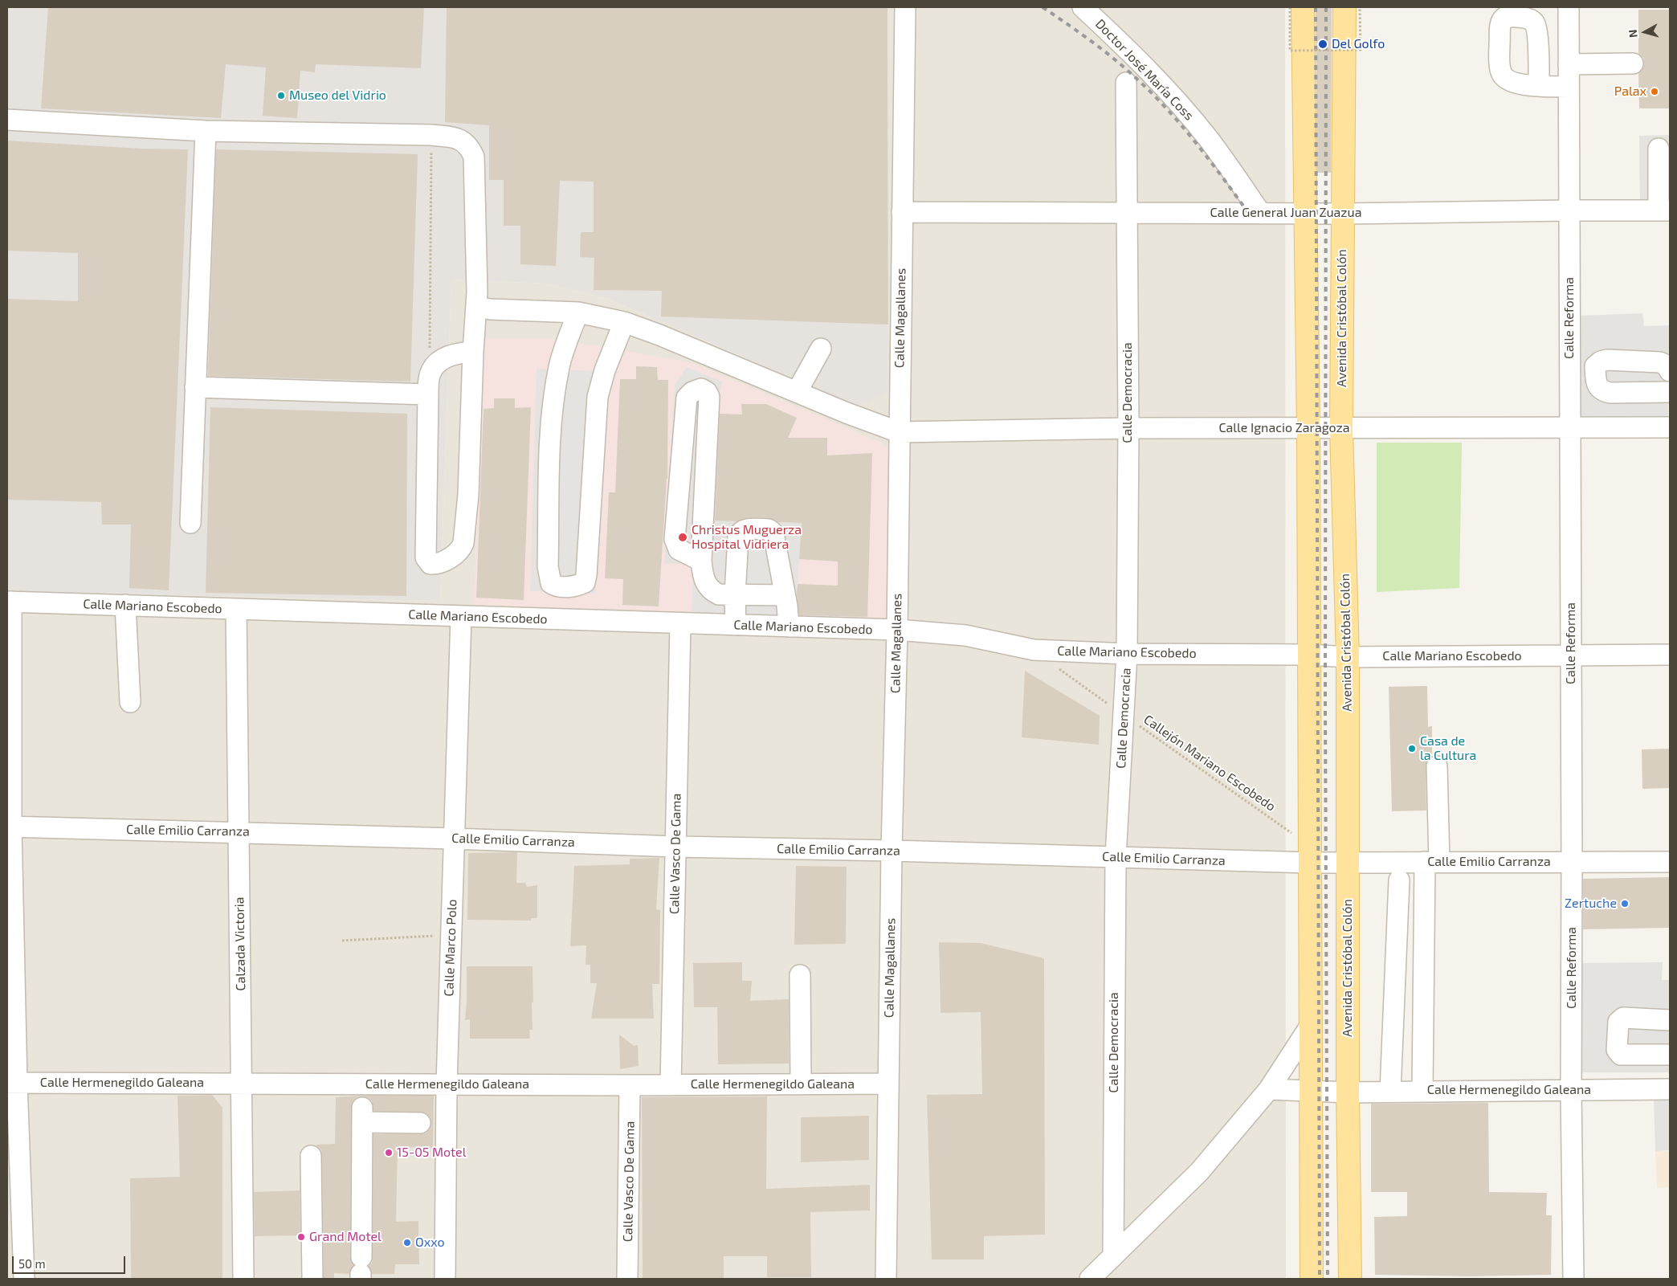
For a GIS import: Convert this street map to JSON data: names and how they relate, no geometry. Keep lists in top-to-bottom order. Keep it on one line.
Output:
{"streets":{"main road":["Avenida Cristóbal Colón"],"street":["Doctor José María Coss","Calle General Juan Zuazua","Calle Magallanes","Calle Reforma","Calle Democracia","Calle Ignacio Zaragoza","Calle Mariano Escobedo","Calle Emilio Carranza","Calle Vasco De Gama","Calzada Victoria","Calle Marco Polo","Calle Hermenegildo Galeana"],"path":["Callejón Mariano Escobedo"]},"crossings":[["Doctor José María Coss","Calle General Juan Zuazua"],["Calle General Juan Zuazua","Calle Magallanes"],["Calle General Juan Zuazua","Avenida Cristóbal Colón"],["Calle General Juan Zuazua","Calle Reforma"],["Calle General Juan Zuazua","Calle Democracia"],["Calle Magallanes","Calle Ignacio Zaragoza"],["Calle Magallanes","Calle Mariano Escobedo"],["Calle Magallanes","Calle Emilio Carranza"],["Calle Magallanes","Calle Hermenegildo Galeana"],["Avenida Cristóbal Colón","Calle Ignacio Zaragoza"],["Avenida Cristóbal Colón","Calle Mariano Escobedo"],["Avenida Cristóbal Colón","Calle Emilio Carranza"],["Avenida Cristóbal Colón","Calle Hermenegildo Galeana"],["Calle Reforma","Calle Ignacio Zaragoza"],["Calle Reforma","Calle Mariano Escobedo"],["Calle Reforma","Calle Emilio Carranza"],["Calle Reforma","Calle Hermenegildo Galeana"],["Calle Democracia","Calle Ignacio Zaragoza"],["Calle Democracia","Calle Mariano Escobedo"],["Calle Democracia","Callejón Mariano Escobedo"],["Calle Democracia","Calle Emilio Carranza"],["Calle Mariano Escobedo","Calle Vasco De Gama"],["Calle Mariano Escobedo","Calzada Victoria"],["Calle Mariano Escobedo","Calle Marco Polo"],["Calle Emilio Carranza","Calle Vasco De Gama"],["Calle Emilio Carranza","Calzada Victoria"],["Calle Emilio Carranza","Calle Marco Polo"],["Calle Vasco De Gama","Calle Hermenegildo Galeana"],["Calzada Victoria","Calle Hermenegildo Galeana"],["Calle Marco Polo","Calle Hermenegildo Galeana"]],"places":["Del Golfo","Palax","Museo del Vidrio","Christus Muguerza Hospital Vidriera","Casa de la Cultura","Zertuche","15-05 Motel","Grand Motel","Oxxo"],"scale_bar":"50 m","north":"left"}
